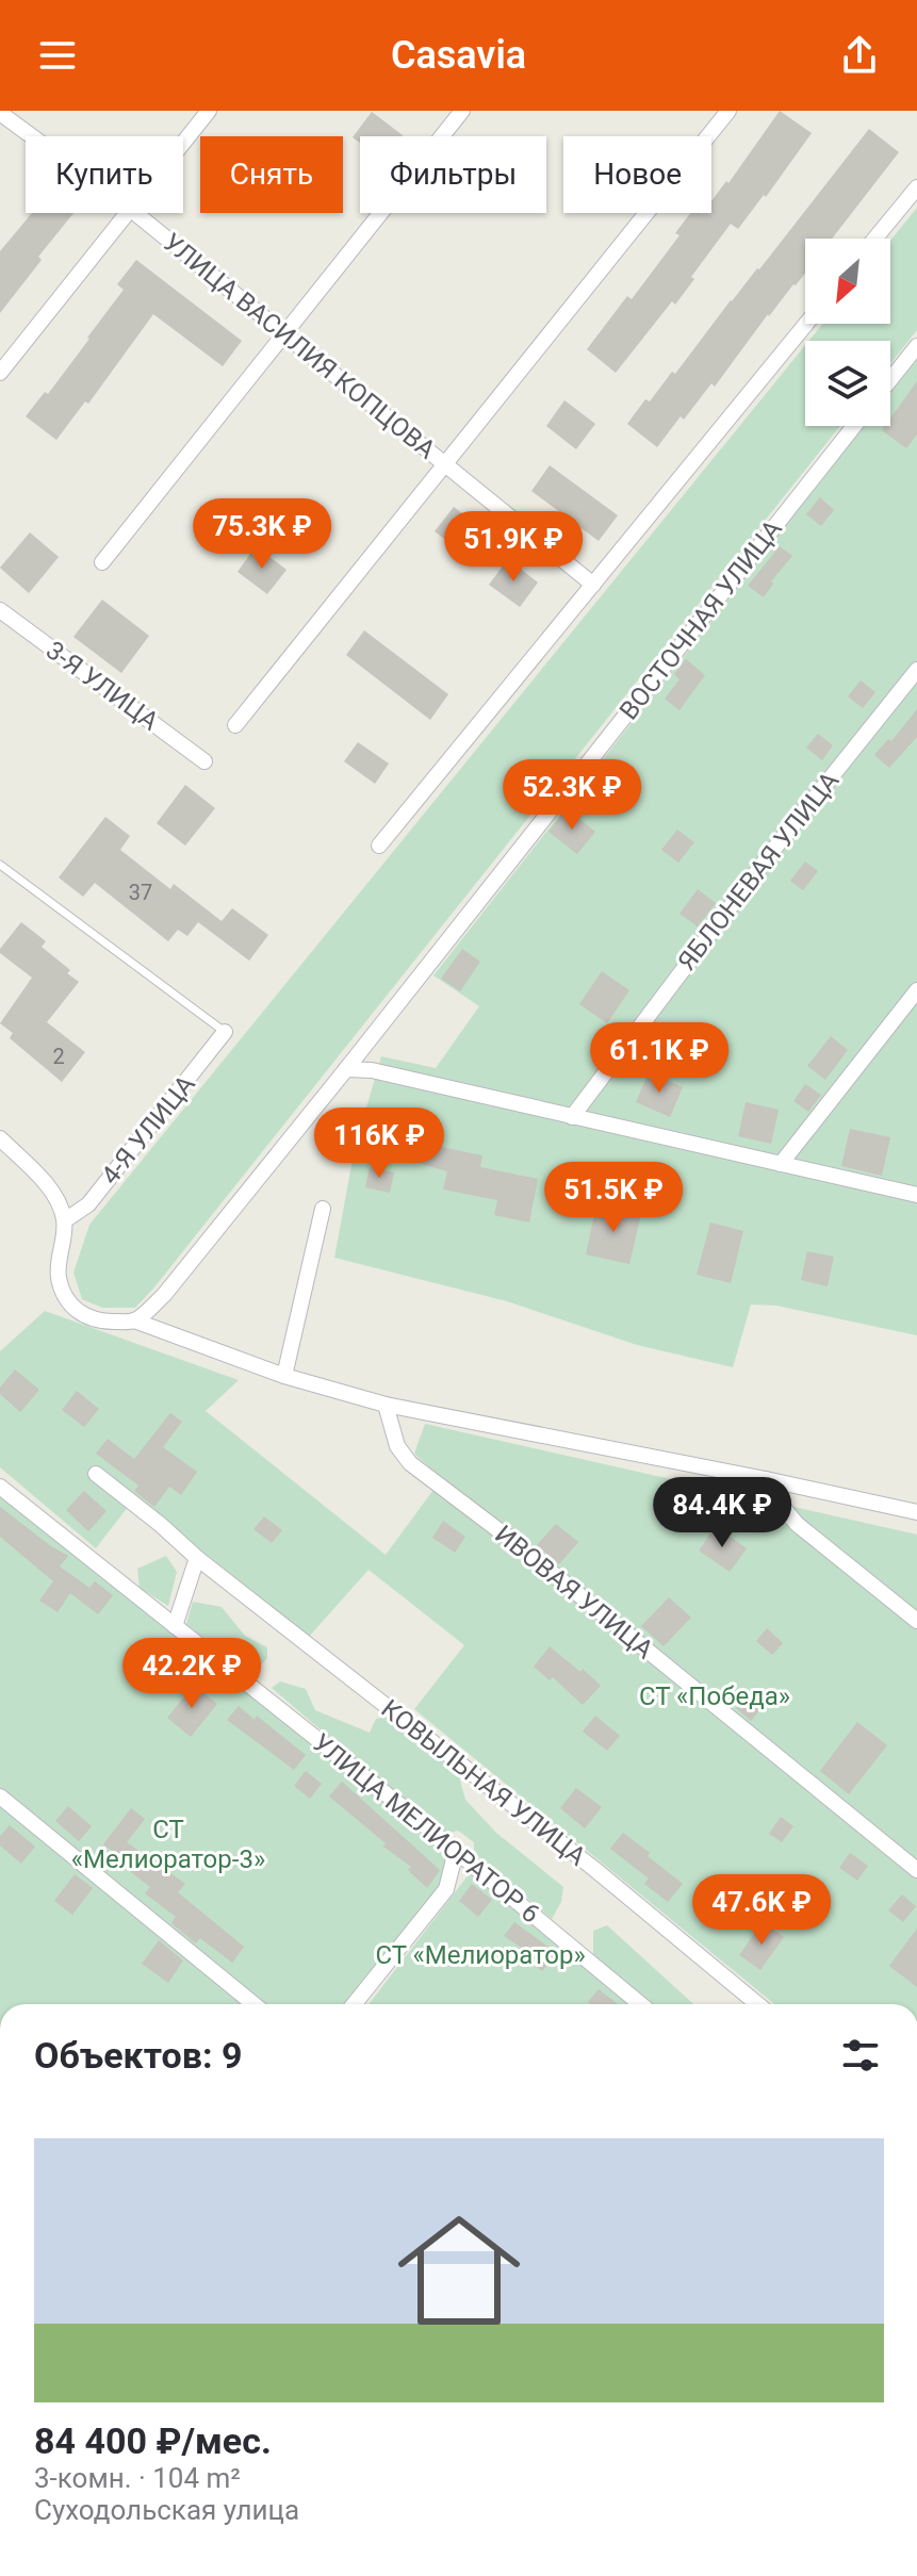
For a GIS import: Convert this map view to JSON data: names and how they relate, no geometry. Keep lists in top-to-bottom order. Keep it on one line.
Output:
{"streets":{"street":["УЛИЦА ВАСИЛИЯ КОПЦОВА","ВОСТОЧНАЯ УЛИЦА","3-Я УЛИЦА","ЯБЛОНЕВАЯ УЛИЦА","4-Я УЛИЦА","ИВОВАЯ УЛИЦА","КОВЫЛЬНАЯ УЛИЦА","УЛИЦА МЕЛИОРАТОР 6"]},"parks":["СТ «Победа»","СТ «Мелиоратор-3»","СТ «Мелиоратор»"],"house_numbers":["37","2"],"north":"bottom left","page":{"header":"Casavia","chip":["Купить","Снять","Фильтры","Новое"],"price":["75.3K ₽","51.9K ₽","52.3K ₽","61.1K ₽","116K ₽","51.5K ₽","84.4K ₽","42.2K ₽","47.6K ₽"],"heading":"Объектов: 9","list":[{"name":"84 400 ₽/мес.","note":"3-комн. · 104 m² · Суходольская улица"}]}}
